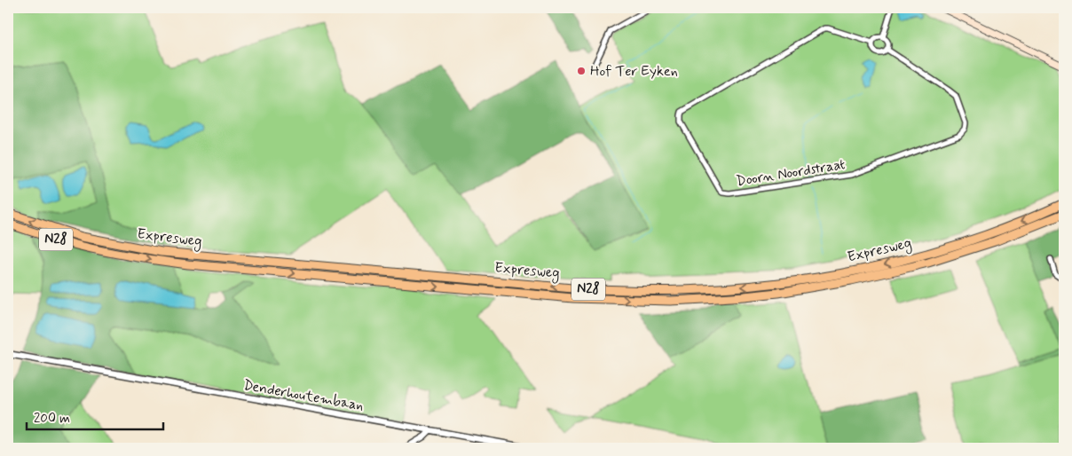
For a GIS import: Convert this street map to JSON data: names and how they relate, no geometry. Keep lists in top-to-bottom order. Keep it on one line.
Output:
{"streets":{"highway":["Expresweg","N28"],"street":["Doorn Noordstraat","Denderhoutembaan"]},"places":["Hof Ter Eyken"],"scale_bar":"200 m"}
